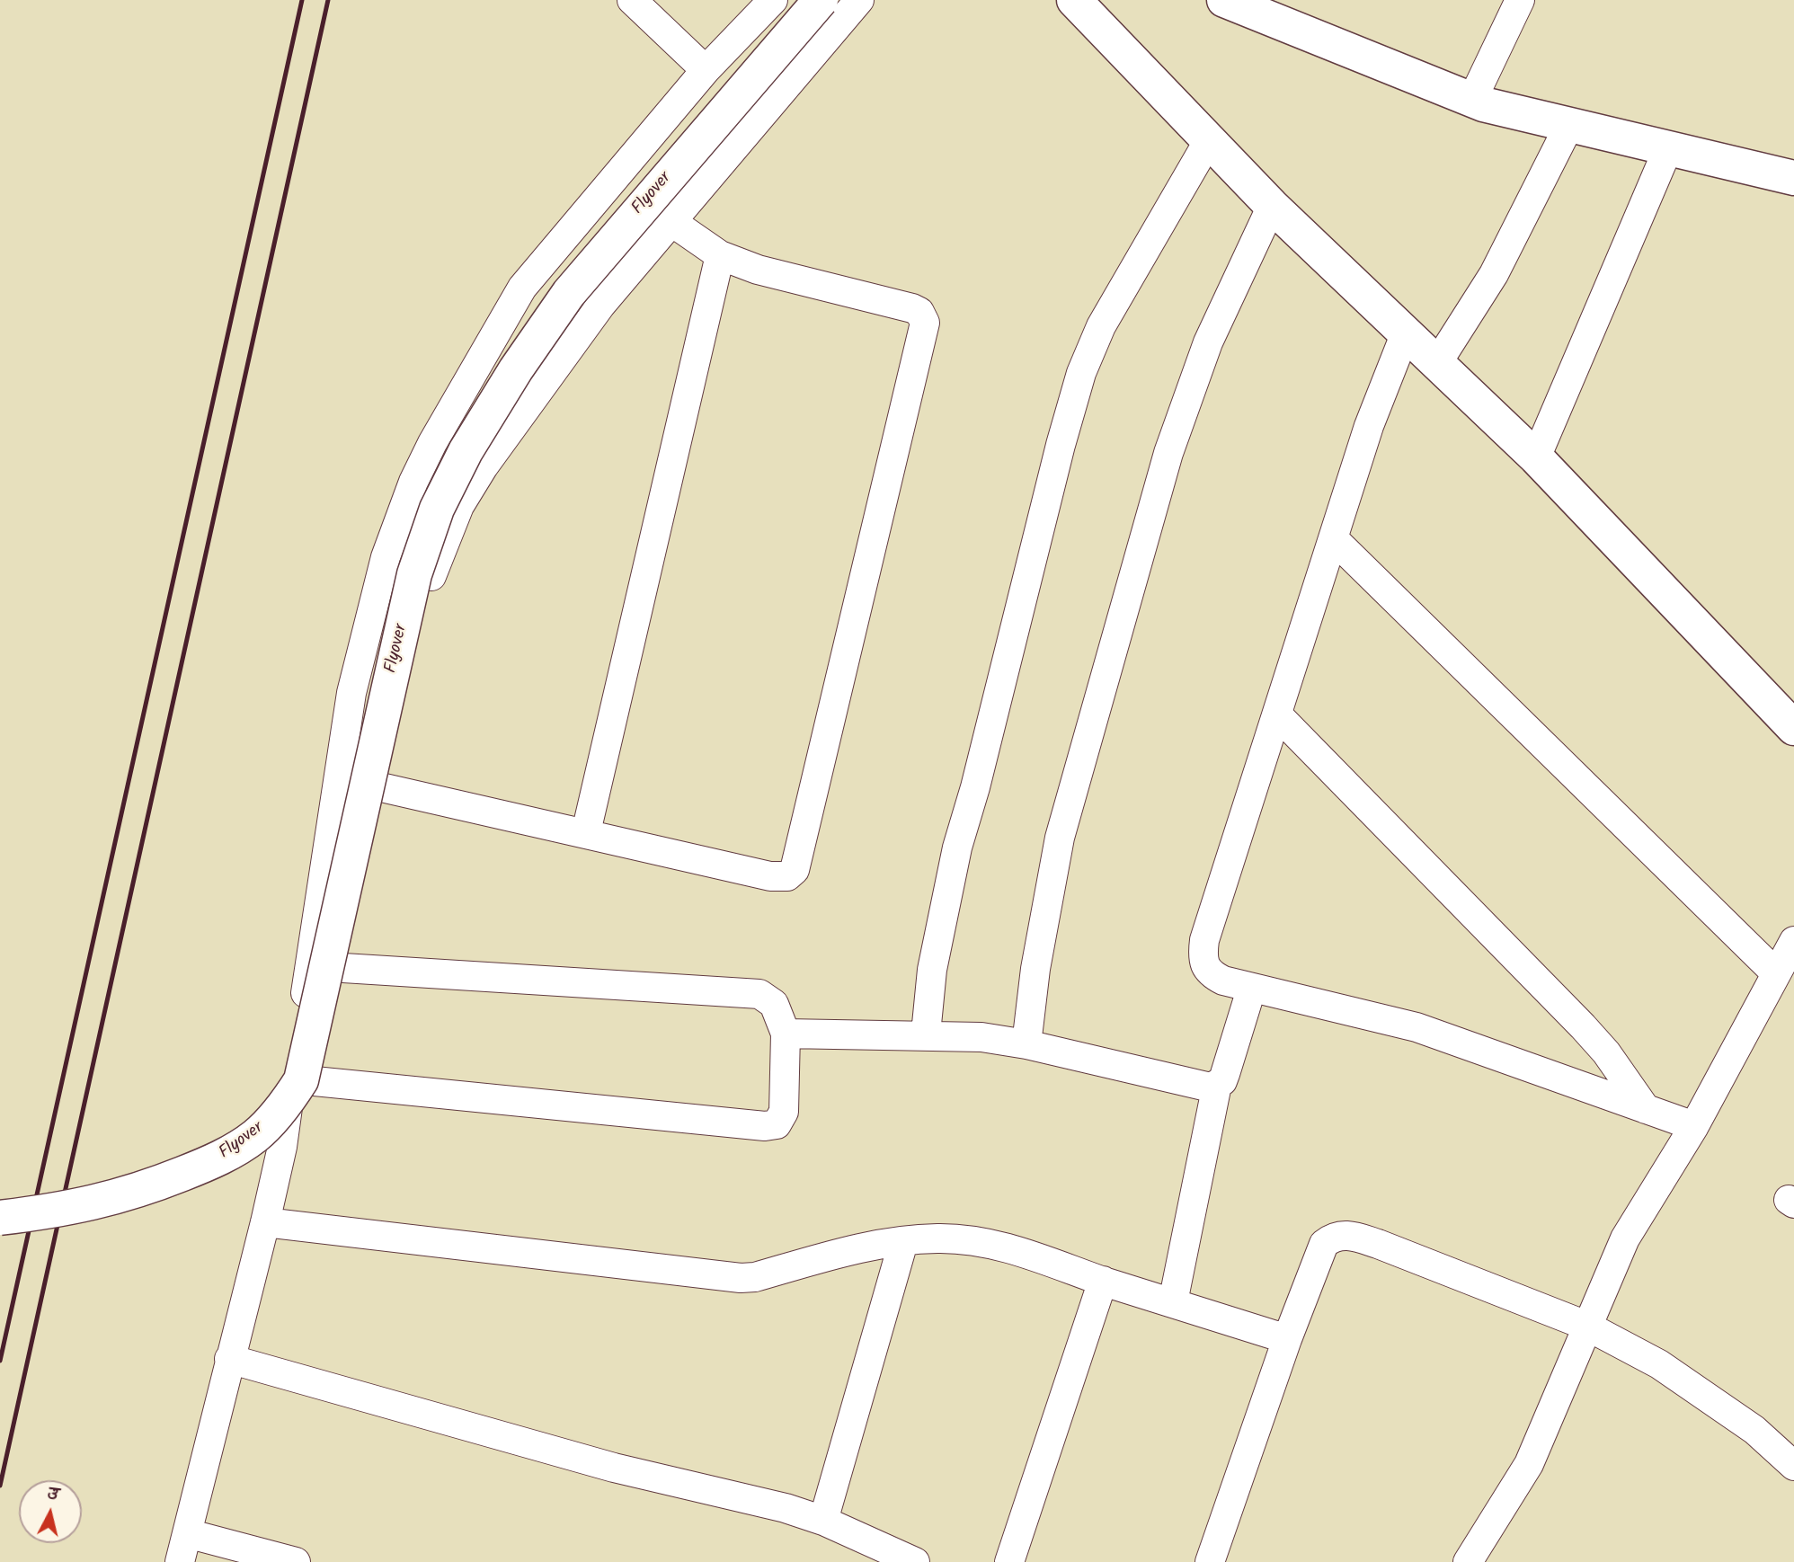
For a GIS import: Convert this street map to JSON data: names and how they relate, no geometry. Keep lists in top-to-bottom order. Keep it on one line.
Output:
{"streets":{"street":["Flyover"]},"north":"top"}
